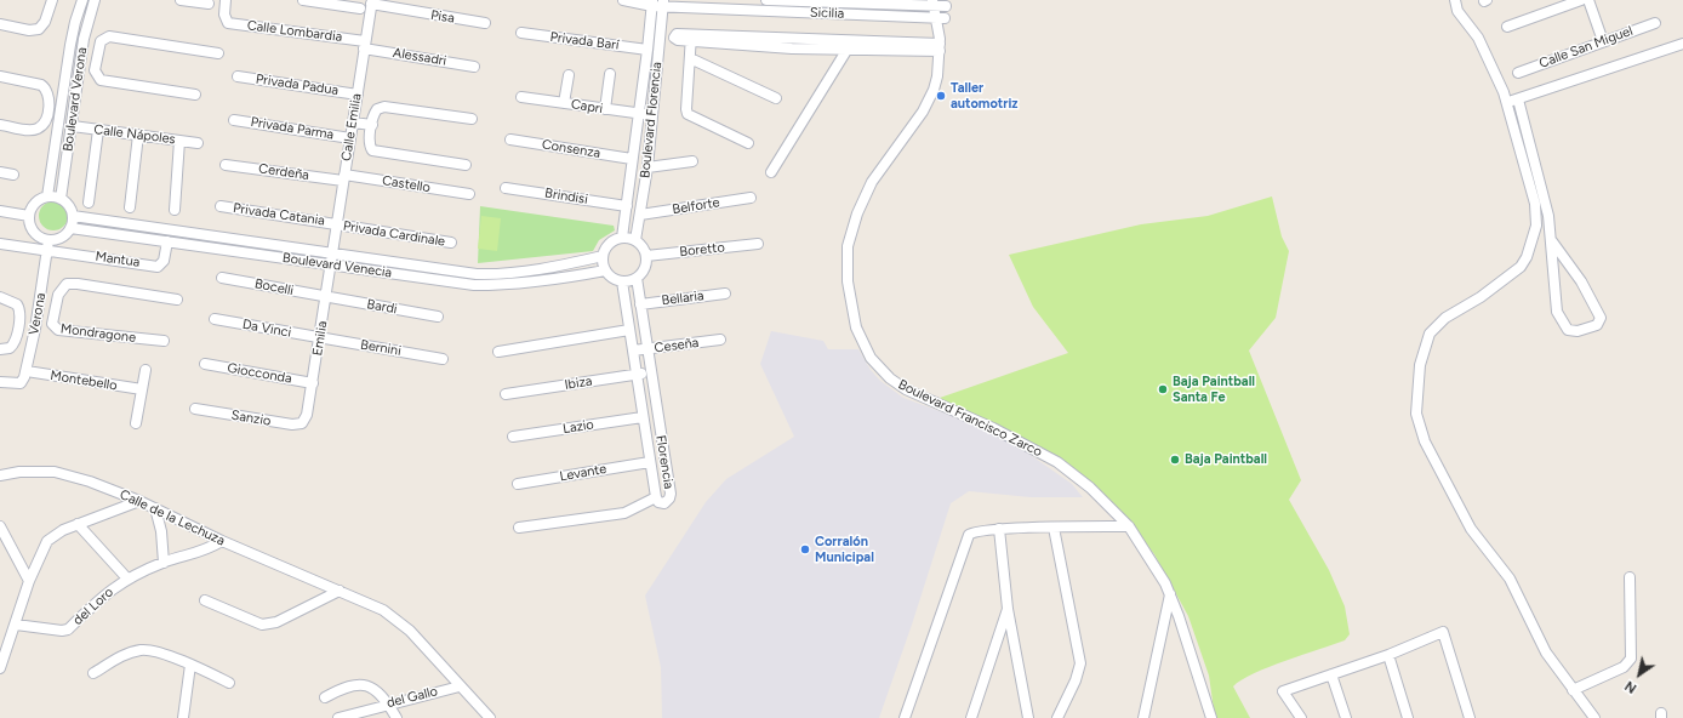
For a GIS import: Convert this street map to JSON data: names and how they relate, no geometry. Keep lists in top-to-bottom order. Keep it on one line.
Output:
{"streets":{"street":["Sicilia","Pisa","Calle Lombardia","Privada Barí","Calle San Miguel","Alessadri","Privada Padua","Boulevard Verona","Capri","Boulevard Florencia","Calle Emilia","Privada Parma","Calle Nápoles","Consenza","Cerdeña","Castello","Brindisi","Belforte","Privada Catania","Privada Cardinale","Boretto","Mantua","Boulevard Venecia","Bocelli","Bellaria","Bardi","Verona","Da Vinci","Mondragone","Emilia","Ceseña","Bernini","Giocconda","Montebello","Ibiza","Sanzio","Boulevard Francisco Zarco","Lazio","Florencia","Levante","Calle de la Lechuza","del Loro","del Gallo"]},"crossings":[["Sicilia","Boulevard Florencia"],["Sicilia","Boulevard Francisco Zarco"],["Pisa","Calle Emilia"],["Calle Lombardia","Alessadri"],["Calle Lombardia","Calle Emilia"],["Privada Barí","Boulevard Florencia"],["Alessadri","Calle Emilia"],["Privada Padua","Calle Emilia"],["Boulevard Verona","Calle Nápoles"],["Boulevard Verona","Mantua"],["Boulevard Verona","Boulevard Venecia"],["Boulevard Verona","Verona"],["Capri","Boulevard Florencia"],["Boulevard Florencia","Consenza"],["Boulevard Florencia","Brindisi"],["Boulevard Florencia","Belforte"],["Boulevard Florencia","Boretto"],["Boulevard Florencia","Boulevard Venecia"],["Boulevard Florencia","Florencia"],["Calle Emilia","Privada Parma"],["Calle Emilia","Cerdeña"],["Calle Emilia","Castello"],["Calle Emilia","Privada Catania"],["Calle Emilia","Privada Cardinale"],["Calle Emilia","Boulevard Venecia"],["Calle Emilia","Emilia"],["Cerdeña","Castello"],["Privada Catania","Privada Cardinale"],["Boretto","Boulevard Venecia"],["Boretto","Florencia"],["Mantua","Boulevard Venecia"],["Mantua","Verona"],["Boulevard Venecia","Verona"],["Boulevard Venecia","Emilia"],["Boulevard Venecia","Florencia"],["Bocelli","Bardi"],["Bocelli","Emilia"],["Bellaria","Florencia"],["Bardi","Emilia"],["Verona","Montebello"],["Da Vinci","Emilia"],["Da Vinci","Bernini"],["Emilia","Bernini"],["Emilia","Giocconda"],["Emilia","Sanzio"],["Ceseña","Florencia"],["Ibiza","Florencia"],["Lazio","Florencia"],["Florencia","Levante"],["Calle de la Lechuza","del Loro"],["Calle de la Lechuza","del Gallo"]],"places":["Taller automotriz","Baja Paintball Santa Fe","Baja Paintball","Corralón Municipal"],"north":"bottom left"}
